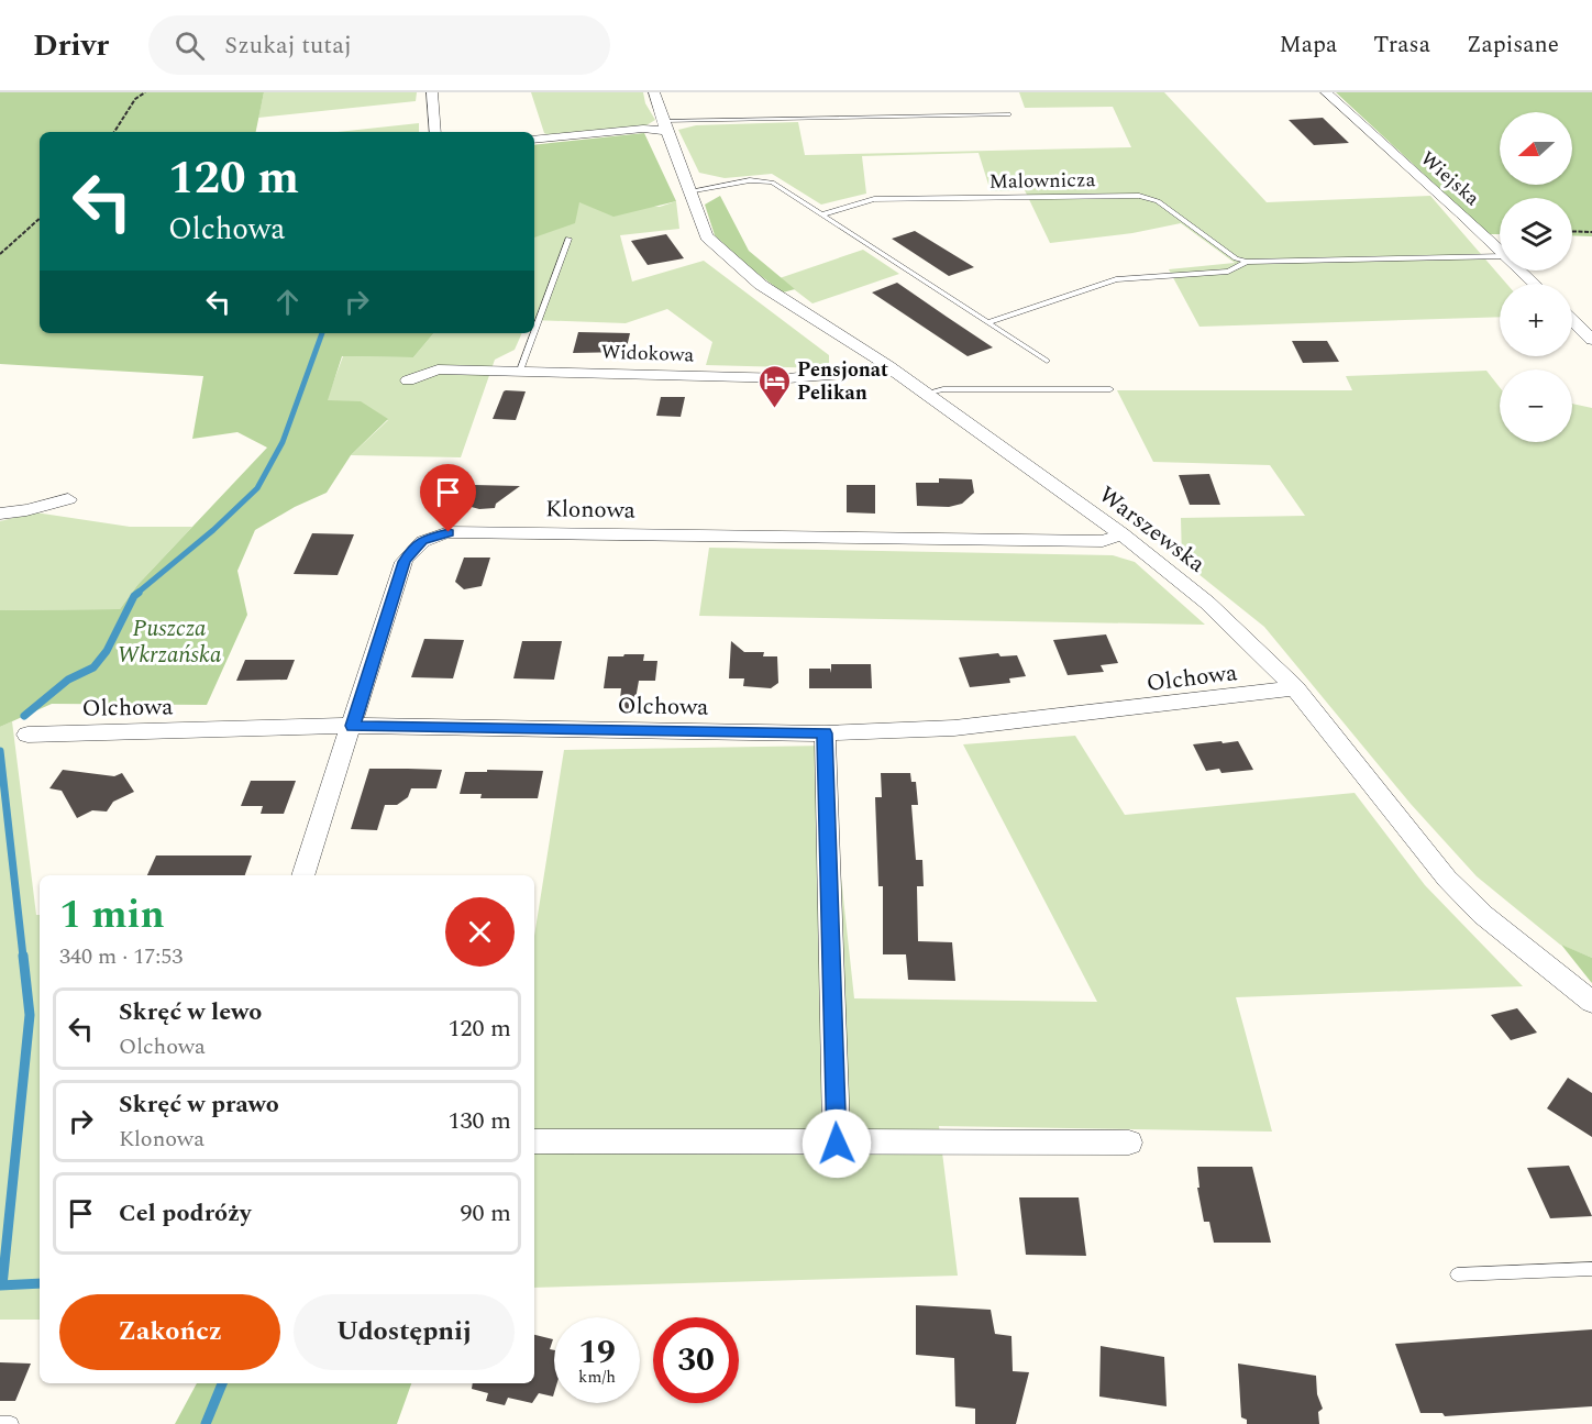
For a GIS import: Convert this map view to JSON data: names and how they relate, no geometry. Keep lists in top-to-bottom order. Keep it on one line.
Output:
{"streets":{"street":["Wiejska","Widokowa","Klonowa","Warszewska","Olchowa"],"lane":["Malownicza"]},"crossings":[["Widokowa","Warszewska"],["Klonowa","Warszewska"],["Klonowa","Olchowa"],["Warszewska","Olchowa"]],"parks":["Puszcza Wkrzańska"],"places":{"hotel":["Pensjonat Pelikan"]},"north":"left","page":{"header":"Drivr","search":"Szukaj tutaj","nav":["Mapa","Trasa","Zapisane"],"map_buttons":["+","−"],"turn":["120 m","Olchowa"],"heading":["1 min","340 m · 17:53"],"list":[{"name":"Skręć w lewo","note":"Olchowa","value":"120 m"},{"name":"Skręć w prawo","note":"Klonowa","value":"130 m"},{"name":"Cel podróży","value":"90 m"}],"buttons":["Zakończ","Udostępnij"],"speed":"19 km/h","limit":"30"}}
